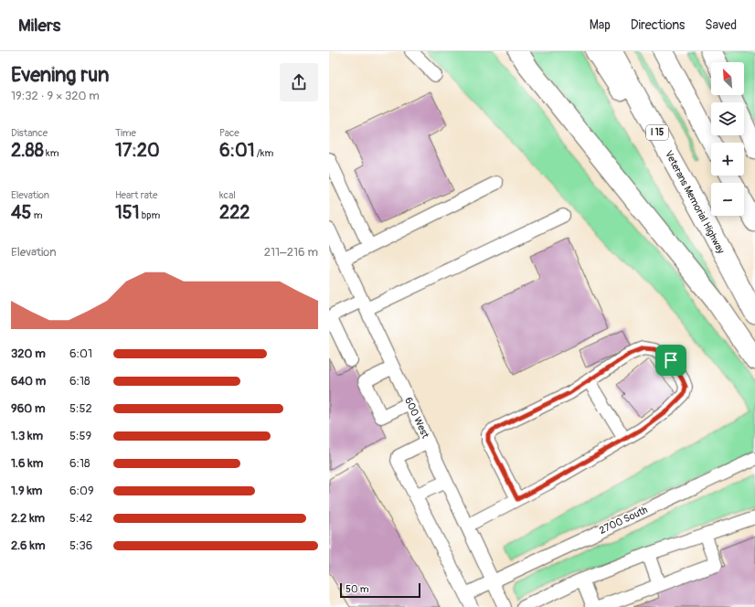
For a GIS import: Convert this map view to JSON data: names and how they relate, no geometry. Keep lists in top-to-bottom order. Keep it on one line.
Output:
{"streets":{"highway":["I 15","Veterans Memorial Highway"],"street":["600 West","2700 South"]},"crossings":[["600 West","2700 South"]],"scale_bar":"50 m","north":"top left","page":{"header":"Milers","nav":["Map","Directions","Saved"],"heading":["Evening run","19:32 · 9 × 320 m"],"map_buttons":["+","−"],"stats":[["Distance","2.88 km"],["Time","17:20"],["Pace","6:01 /km"],["Elevation","45 m"],["Heart rate","151 bpm"],["kcal","222"]],"chart":["Elevation","211–216 m"],"list":[{"name":"320 m","note":"6:01"},{"name":"640 m","note":"6:18"},{"name":"960 m","note":"5:52"},{"name":"1.3 km","note":"5:59"},{"name":"1.6 km","note":"6:18"},{"name":"1.9 km","note":"6:09"},{"name":"2.2 km","note":"5:42"},{"name":"2.6 km","note":"5:36"}],"scale":"50 m"}}
